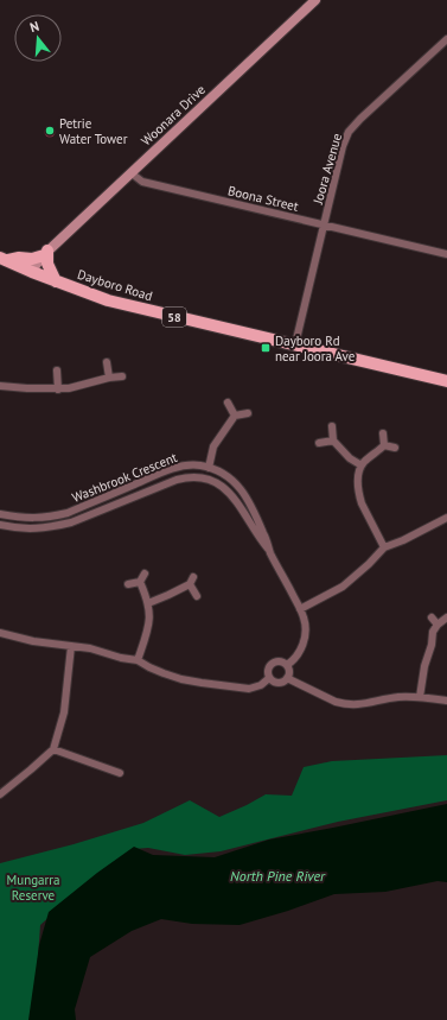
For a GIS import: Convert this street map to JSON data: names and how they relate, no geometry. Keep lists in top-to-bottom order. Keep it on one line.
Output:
{"streets":{"main road":["Dayboro Road","58"],"street":["Woonara Drive","Joora Avenue","Boona Street","Washbrook Crescent"]},"crossings":[["Woonara Drive","Boona Street"],["Woonara Drive","Dayboro Road"],["Joora Avenue","Boona Street"],["Joora Avenue","Dayboro Road"]],"water":["North Pine River"],"parks":["Mungarra Reserve"],"places":{"other":["Petrie Water Tower"],"transit":["Dayboro Rd near Joora Ave"]},"north":"top"}
